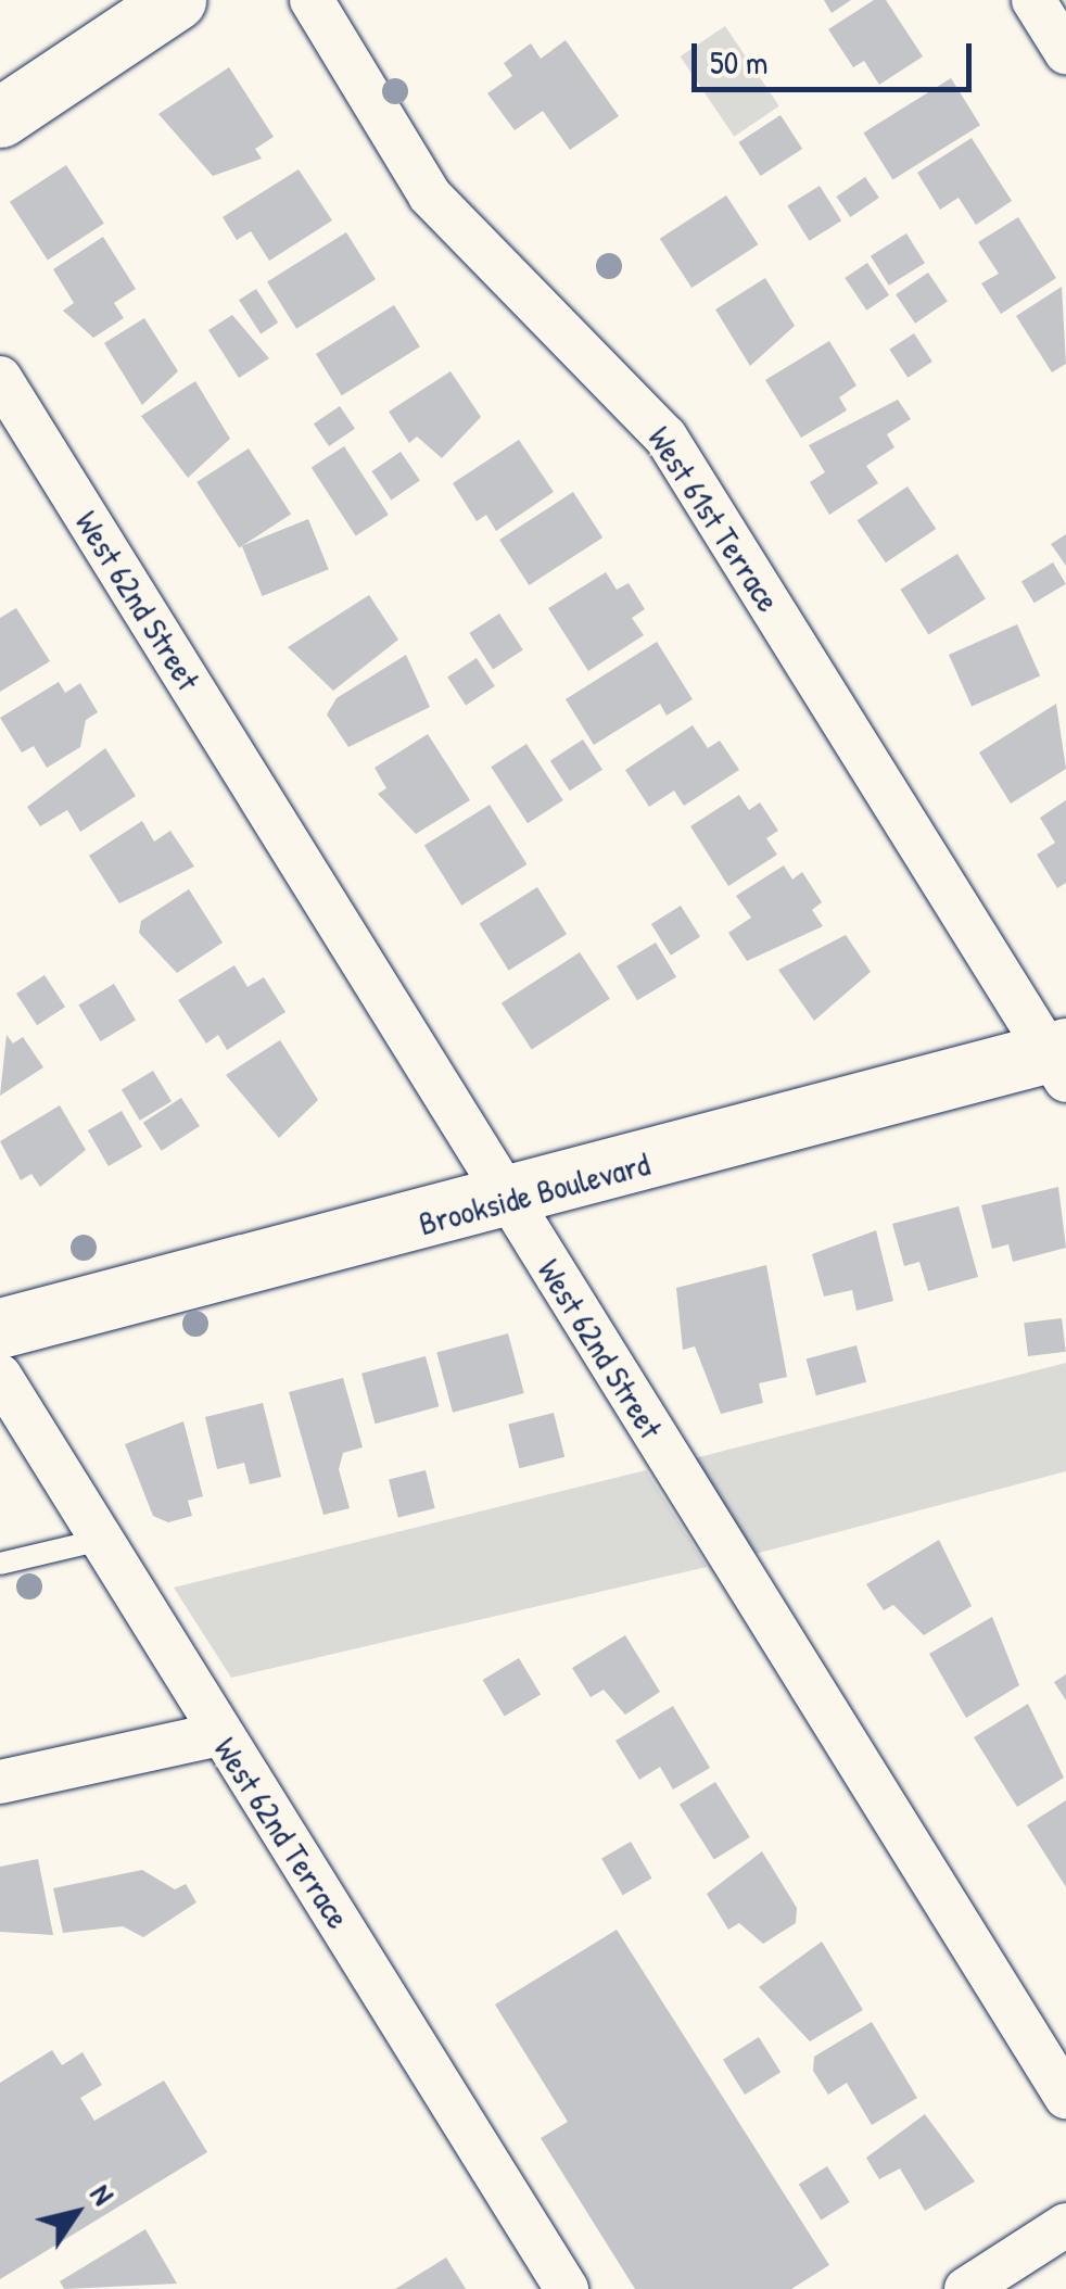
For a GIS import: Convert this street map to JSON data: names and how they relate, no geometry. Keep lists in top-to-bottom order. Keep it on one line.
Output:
{"streets":{"main road":["Brookside Boulevard"],"street":["West 61st Terrace","West 62nd Street","West 62nd Terrace"]},"crossings":[["West 61st Terrace","Brookside Boulevard"],["West 62nd Street","Brookside Boulevard"]],"scale_bar":"50 m","north":"top right"}
